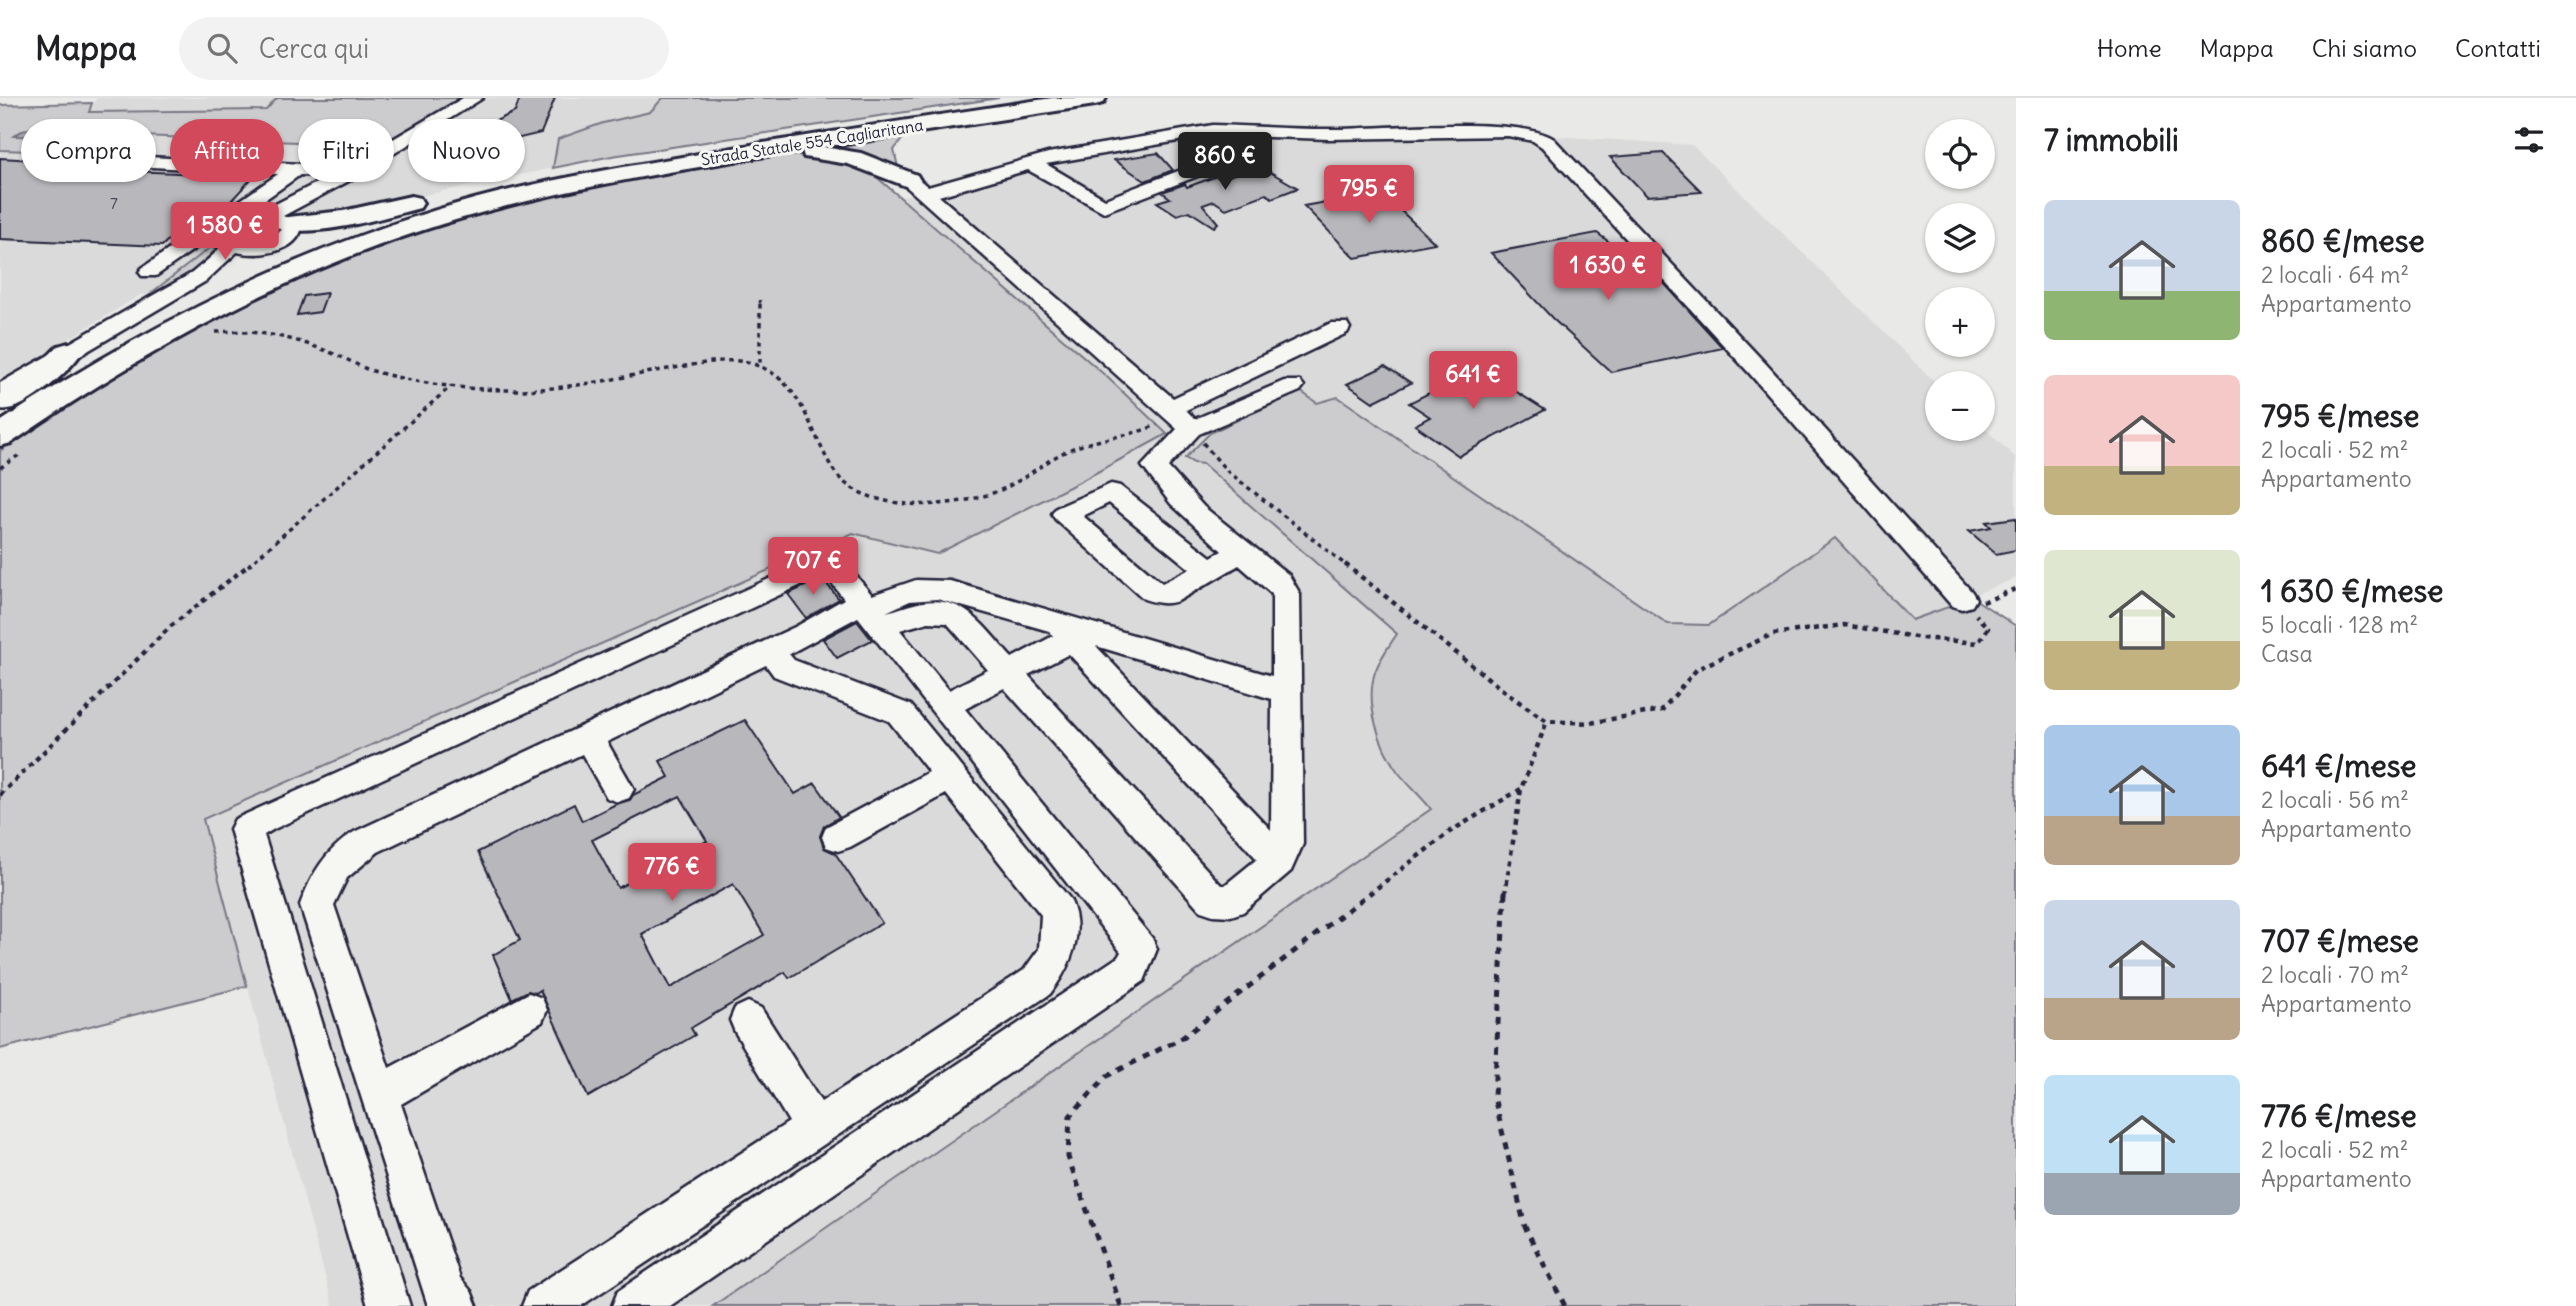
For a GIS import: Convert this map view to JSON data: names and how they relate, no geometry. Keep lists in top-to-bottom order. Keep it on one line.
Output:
{"streets":{"highway":["Strada Statale 554 Cagliaritana"]},"house_numbers":["7"],"page":{"header":"Mappa","search":"Cerca qui","nav":["Home","Mappa","Chi siamo","Contatti"],"heading":"7 immobili","map_buttons":["+","−"],"chip":["Compra","Affitta","Filtri","Nuovo"],"price":["860 €","795 €","1 580 €","1 630 €","641 €","707 €","776 €"],"list":[{"name":"860 €/mese","note":"2 locali · 64 m² · Appartamento"},{"name":"795 €/mese","note":"2 locali · 52 m² · Appartamento"},{"name":"1 630 €/mese","note":"5 locali · 128 m² · Casa"},{"name":"641 €/mese","note":"2 locali · 56 m² · Appartamento"},{"name":"707 €/mese","note":"2 locali · 70 m² · Appartamento"},{"name":"776 €/mese","note":"2 locali · 52 m² · Appartamento"}]}}
